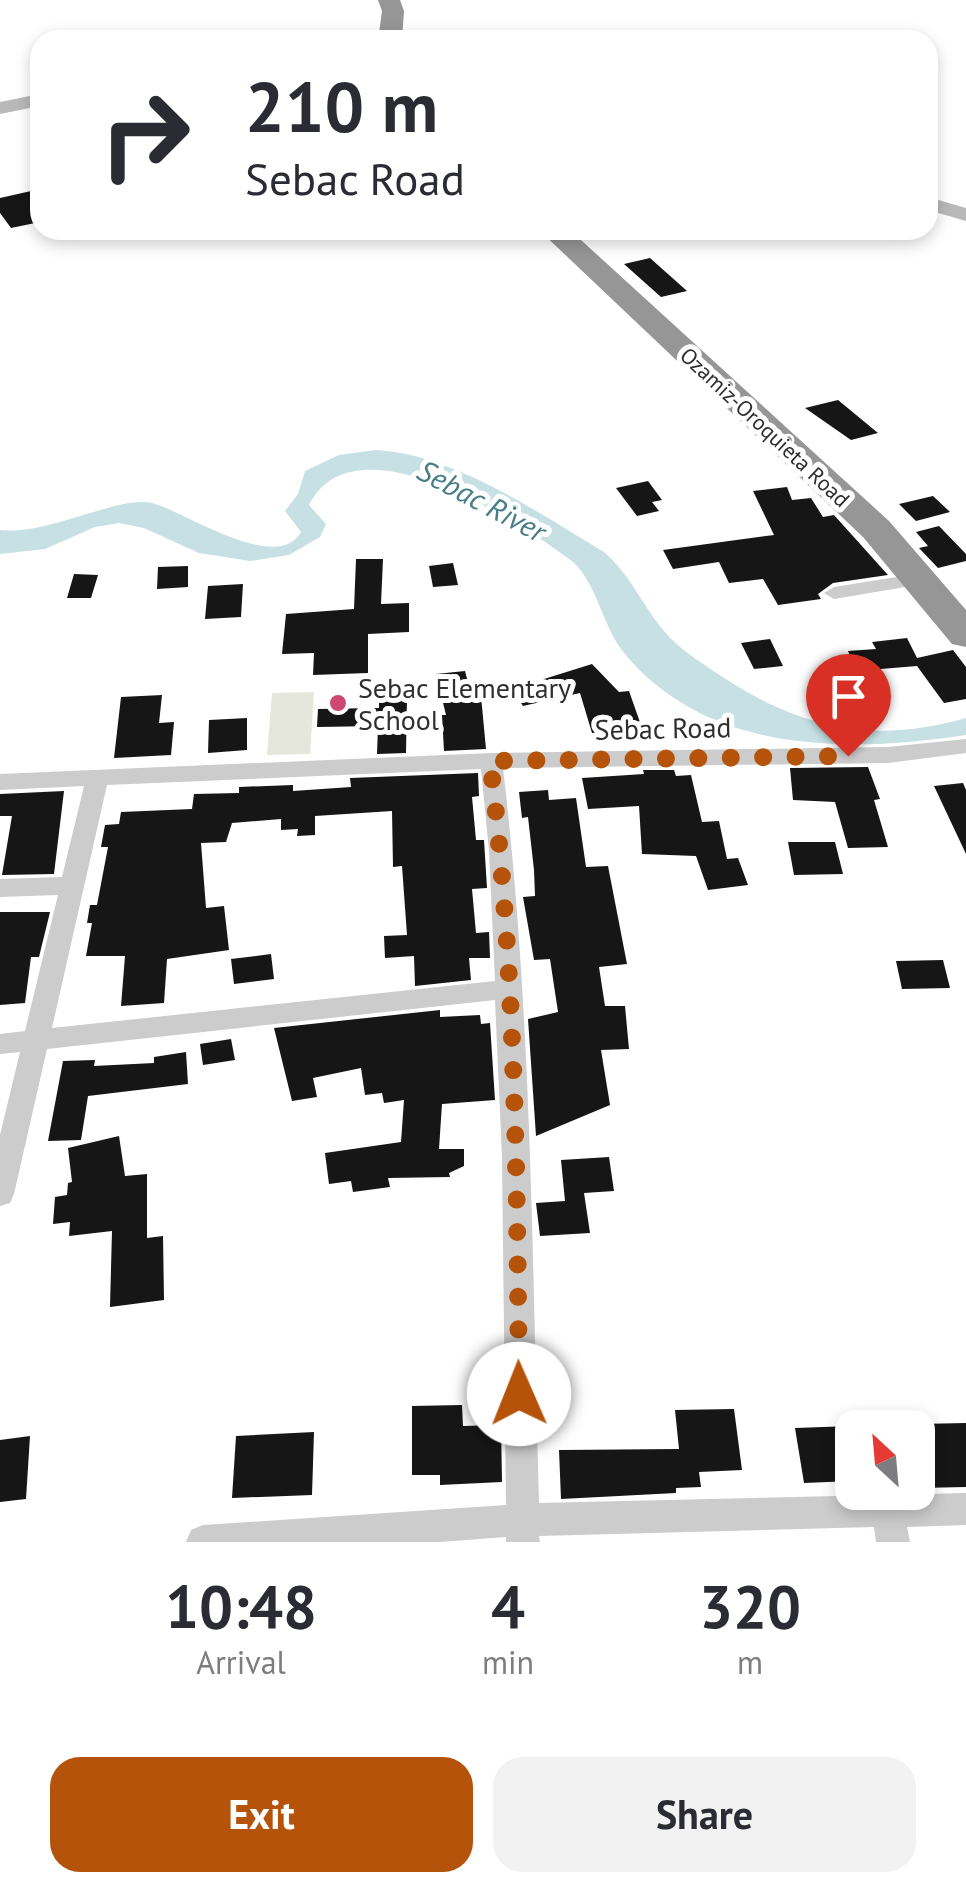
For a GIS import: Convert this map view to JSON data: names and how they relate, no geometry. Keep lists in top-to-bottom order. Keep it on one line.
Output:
{"streets":{"highway":["Ozamiz-Oroquieta Road"],"street":["Sebac Road"]},"water":["Sebac River"],"places":["Sebac Elementary School"],"north":"top left","page":{"turn":["210 m","Sebac Road"],"eta":["10:48","Arrival","4","min","320","m"],"buttons":["Exit","Share"]}}
